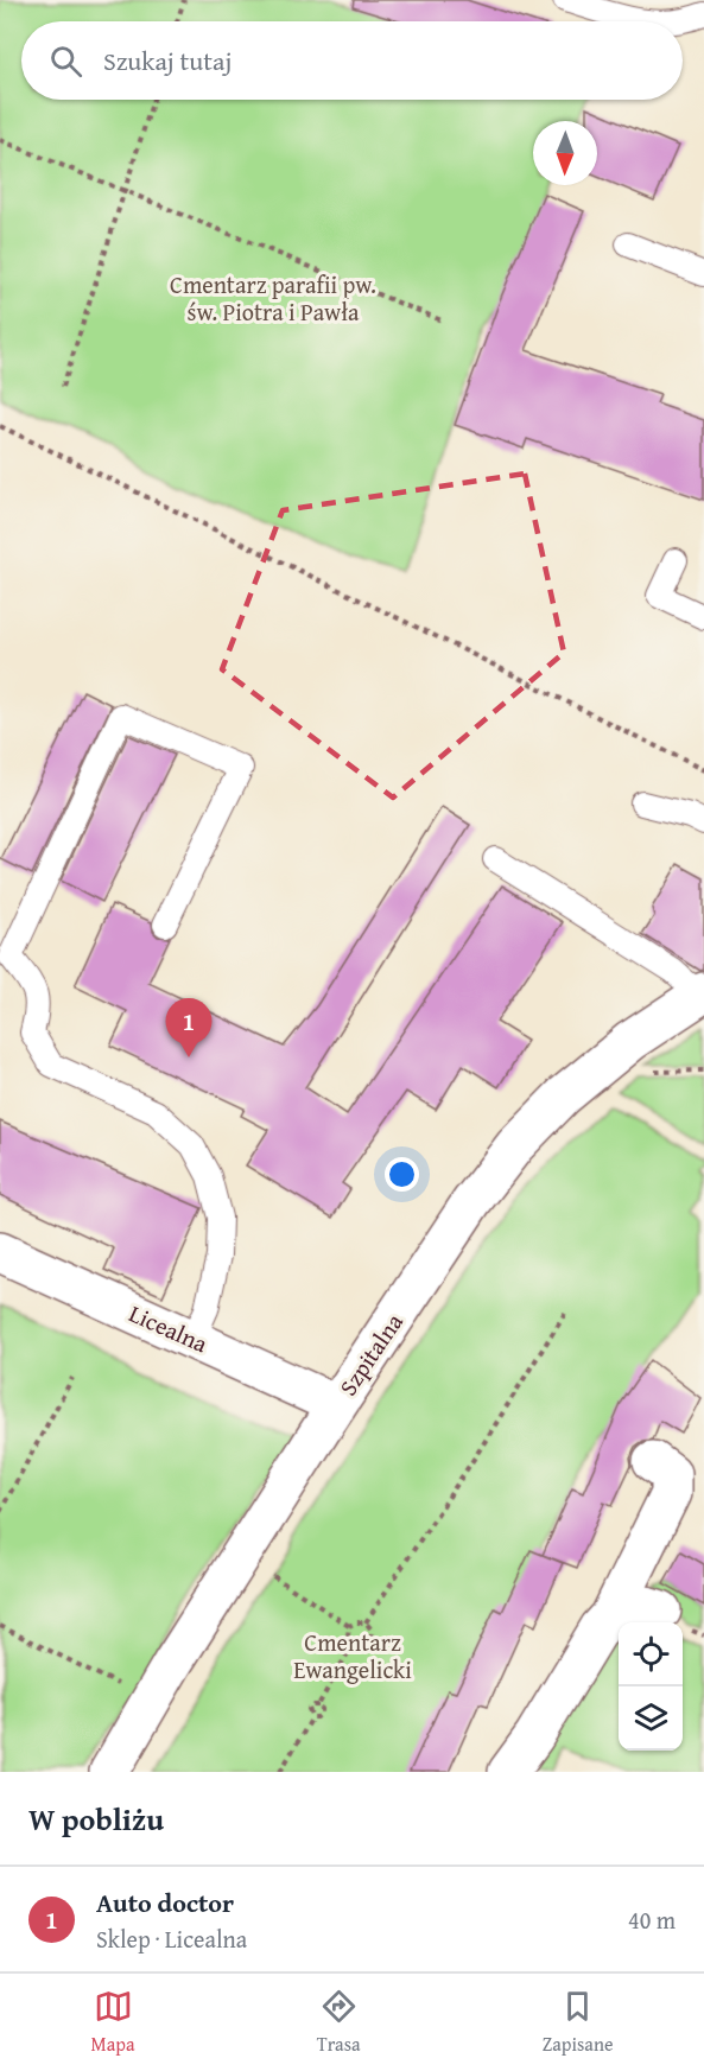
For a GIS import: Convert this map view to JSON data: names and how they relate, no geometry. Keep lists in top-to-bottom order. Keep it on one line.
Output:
{"streets":{"street":["Licealna","Szpitalna"]},"crossings":[["Licealna","Szpitalna"]],"parks":["Cmentarz parafii pw. św. Piotra i Pawła","Cmentarz Ewangelicki"],"north":"bottom","page":{"search":"Szukaj tutaj","pins":"1","heading":"W pobliżu","list":[{"mark":"1","name":"Auto doctor","note":"Sklep · Licealna","value":"40 m"}],"nav":["Mapa","Trasa","Zapisane"]}}
